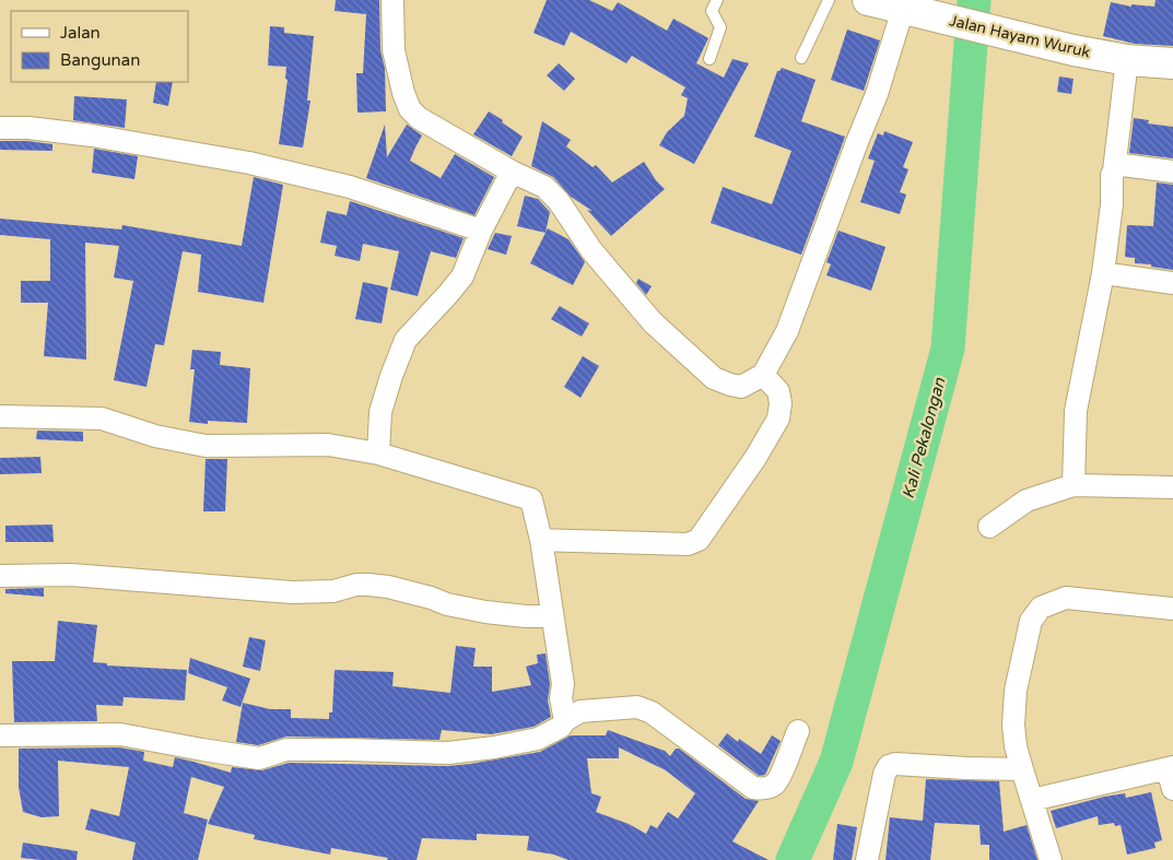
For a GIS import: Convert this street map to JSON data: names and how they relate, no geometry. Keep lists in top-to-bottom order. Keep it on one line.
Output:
{"streets":{"street":["Jalan Hayam Wuruk"]},"water":["Kali Pekalongan"],"legend":["Jalan","Bangunan"]}
